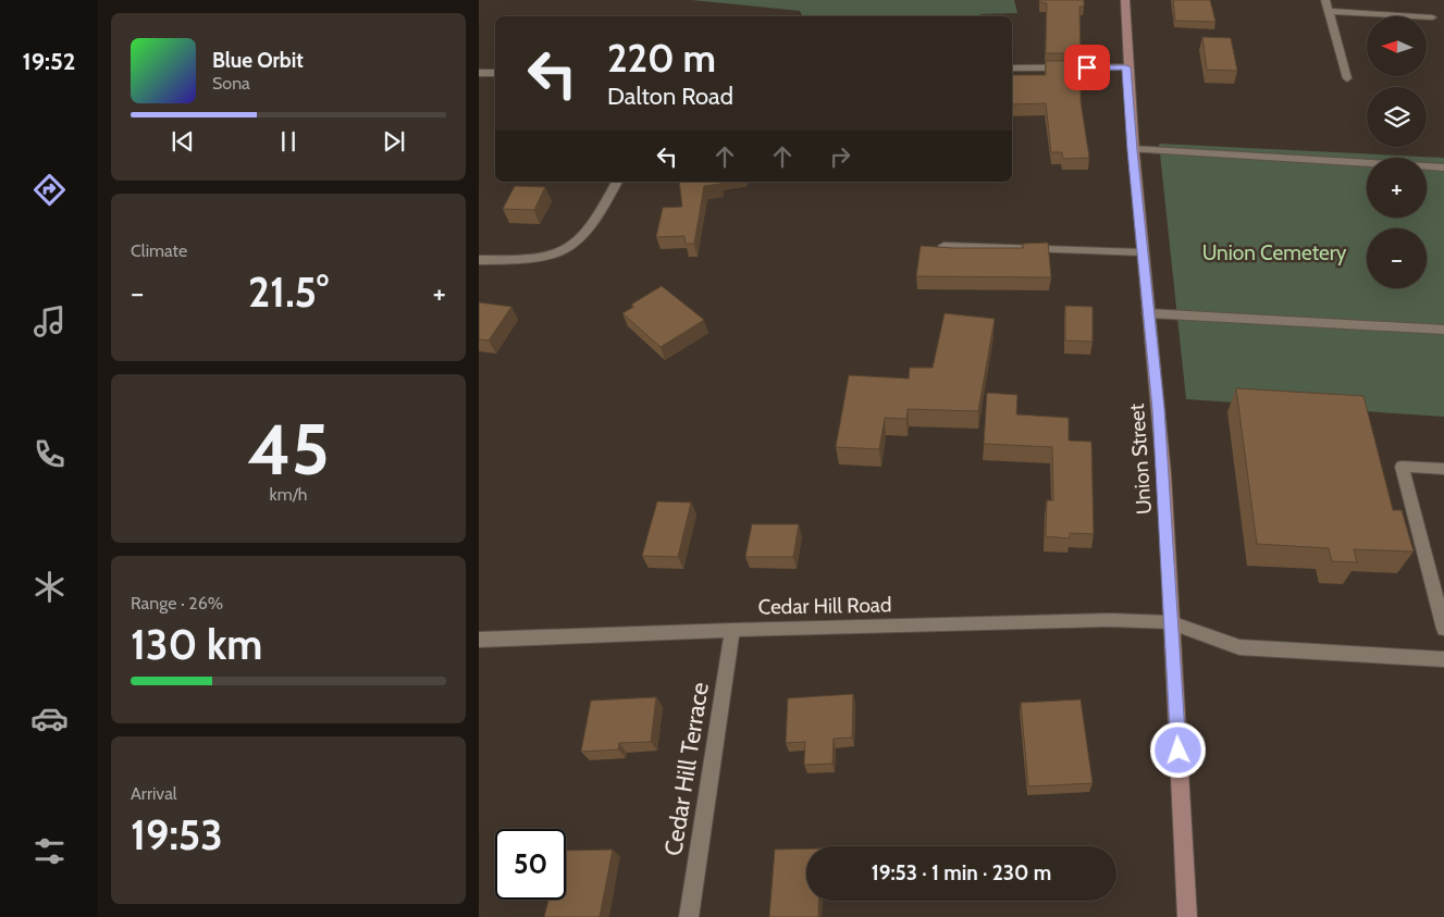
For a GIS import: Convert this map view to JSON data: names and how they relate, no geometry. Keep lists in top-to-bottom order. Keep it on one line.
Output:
{"streets":{"main road":["Union Street"],"street":["Cedar Hill Road","Cedar Hill Terrace"]},"crossings":[["Union Street","Cedar Hill Road"],["Cedar Hill Road","Cedar Hill Terrace"]],"parks":["Union Cemetery"],"north":"left","page":{"tabs":"19:52","map_buttons":["+","−"],"turn":["220 m","Dalton Road"],"song":["Blue Orbit","Sona"],"tile":["Climate",["45","km/h"],["Range · 26%","130 km"],["Arrival","19:53"]],"heat":["−","21.5°","+"],"limit":"50","trip":"19:53 · 1 min · 230 m"}}
